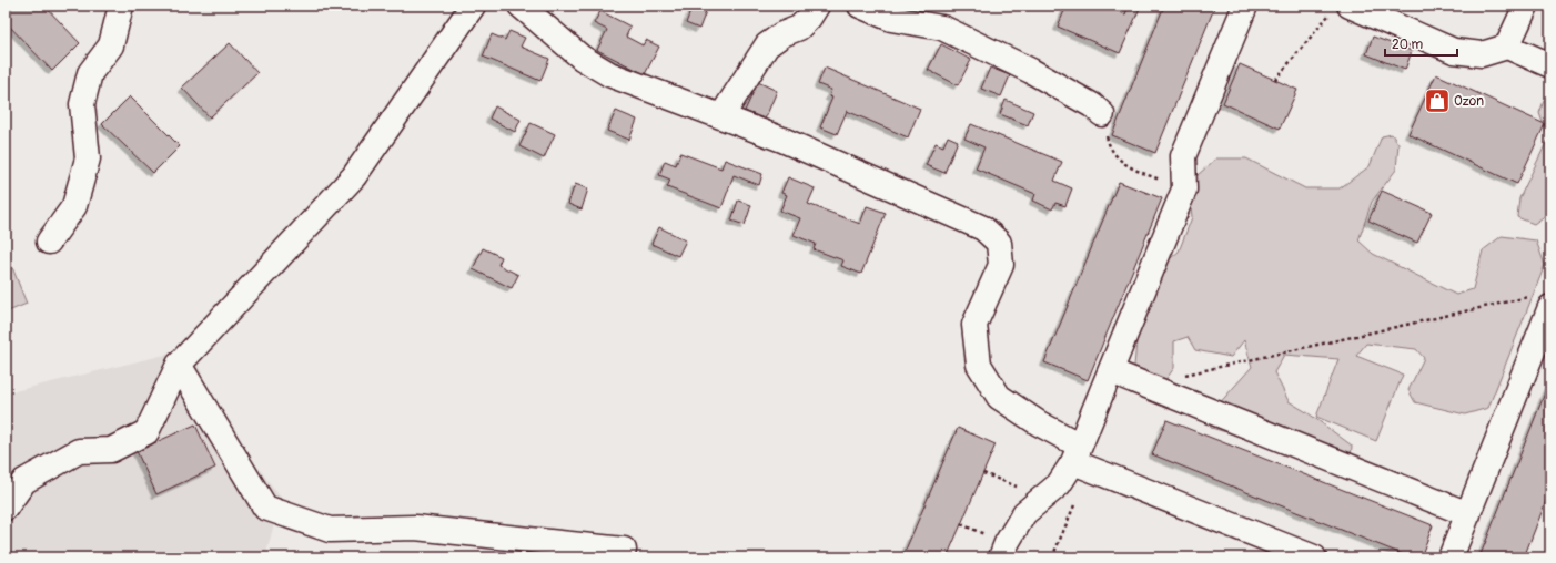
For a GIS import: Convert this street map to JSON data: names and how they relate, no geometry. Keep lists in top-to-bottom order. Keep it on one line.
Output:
{"places":{"shop":["Ozon"]},"scale_bar":"20 m"}
